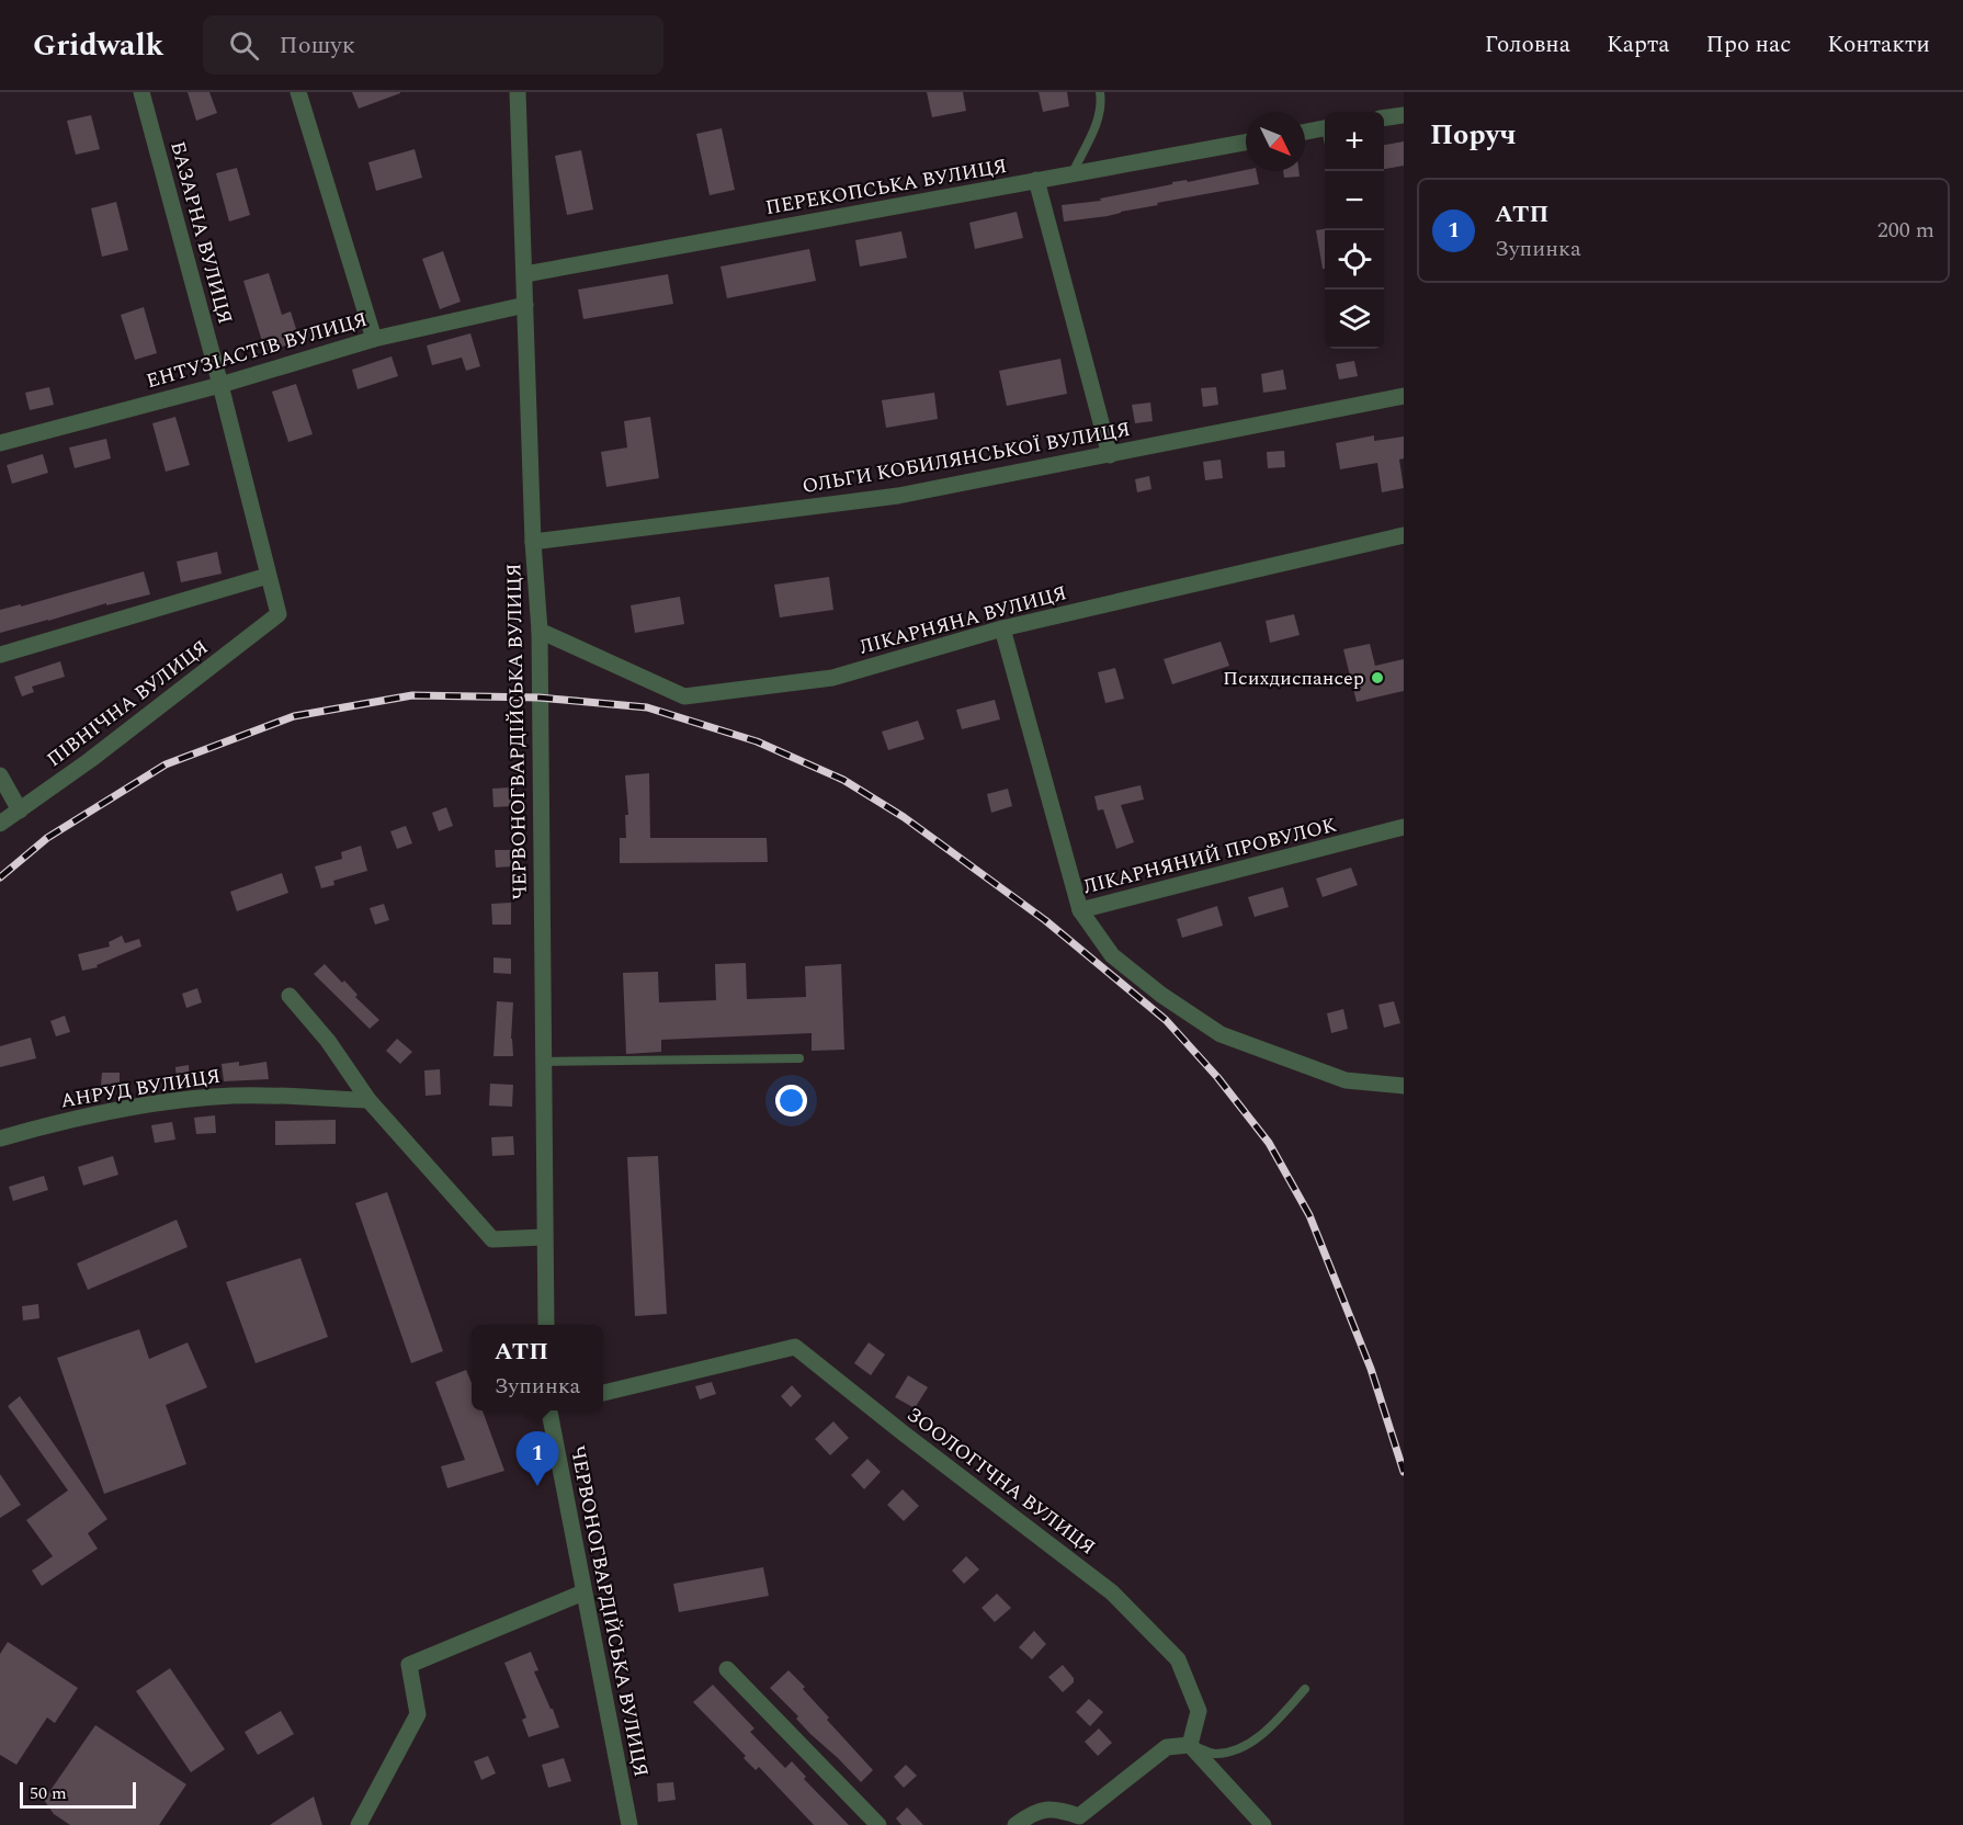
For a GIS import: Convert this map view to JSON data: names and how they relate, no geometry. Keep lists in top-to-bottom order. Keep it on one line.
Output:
{"streets":{"street":["ПЕРЕКОПСЬКА ВУЛИЦЯ","БАЗАРНА ВУЛИЦЯ","ЕНТУЗІАСТІВ ВУЛИЦЯ","ОЛЬГИ КОБИЛЯНСЬКОЇ ВУЛИЦЯ","ЛІКАРНЯНА ВУЛИЦЯ","ПІВНІЧНА ВУЛИЦЯ","ЧЕРВОНОГВАРДІЙСЬКА ВУЛИЦЯ","ЛІКАРНЯНИЙ ПРОВУЛОК","АНРУД ВУЛИЦЯ","ЗООЛОГІЧНА ВУЛИЦЯ"]},"crossings":[["ПЕРЕКОПСЬКА ВУЛИЦЯ","ЧЕРВОНОГВАРДІЙСЬКА ВУЛИЦЯ"],["БАЗАРНА ВУЛИЦЯ","ЕНТУЗІАСТІВ ВУЛИЦЯ"],["БАЗАРНА ВУЛИЦЯ","ПІВНІЧНА ВУЛИЦЯ"],["ЕНТУЗІАСТІВ ВУЛИЦЯ","ЧЕРВОНОГВАРДІЙСЬКА ВУЛИЦЯ"],["ОЛЬГИ КОБИЛЯНСЬКОЇ ВУЛИЦЯ","ЧЕРВОНОГВАРДІЙСЬКА ВУЛИЦЯ"],["ЛІКАРНЯНА ВУЛИЦЯ","ЧЕРВОНОГВАРДІЙСЬКА ВУЛИЦЯ"],["ЛІКАРНЯНА ВУЛИЦЯ","ЛІКАРНЯНИЙ ПРОВУЛОК"]],"places":["Психдиспансер"],"scale_bar":"50 m","north":"bottom right","page":{"header":"Gridwalk","search":"Пошук","nav":["Головна","Карта","Про нас","Контакти"],"heading":"Поруч","map_buttons":["+","−"],"list":[{"mark":"1","name":"АТП","note":"Зупинка","value":"200 m"}],"popup":["АТП","Зупинка"],"pins":"1","scale":"50 m"}}
